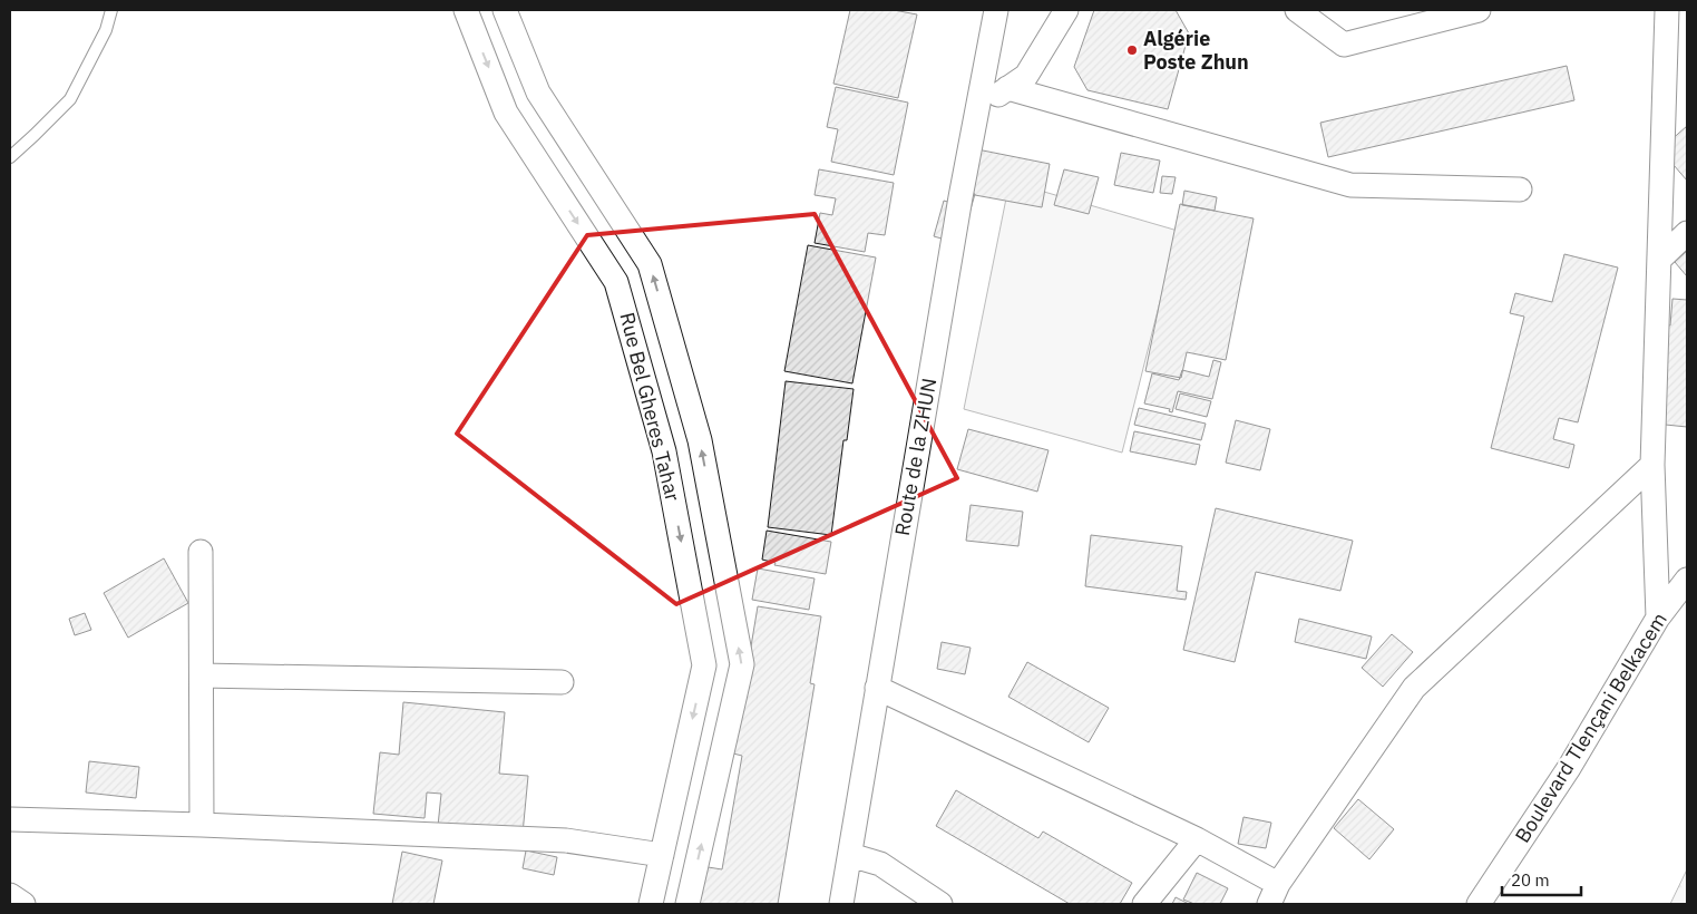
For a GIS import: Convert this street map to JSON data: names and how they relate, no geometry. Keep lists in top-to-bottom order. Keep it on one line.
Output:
{"streets":{"street":["Rue Bel Gheres Tahar","Route de la ZHUN","Boulevard Tlençani Belkacem"]},"places":["Algérie Poste Zhun"],"scale_bar":"20 m"}
